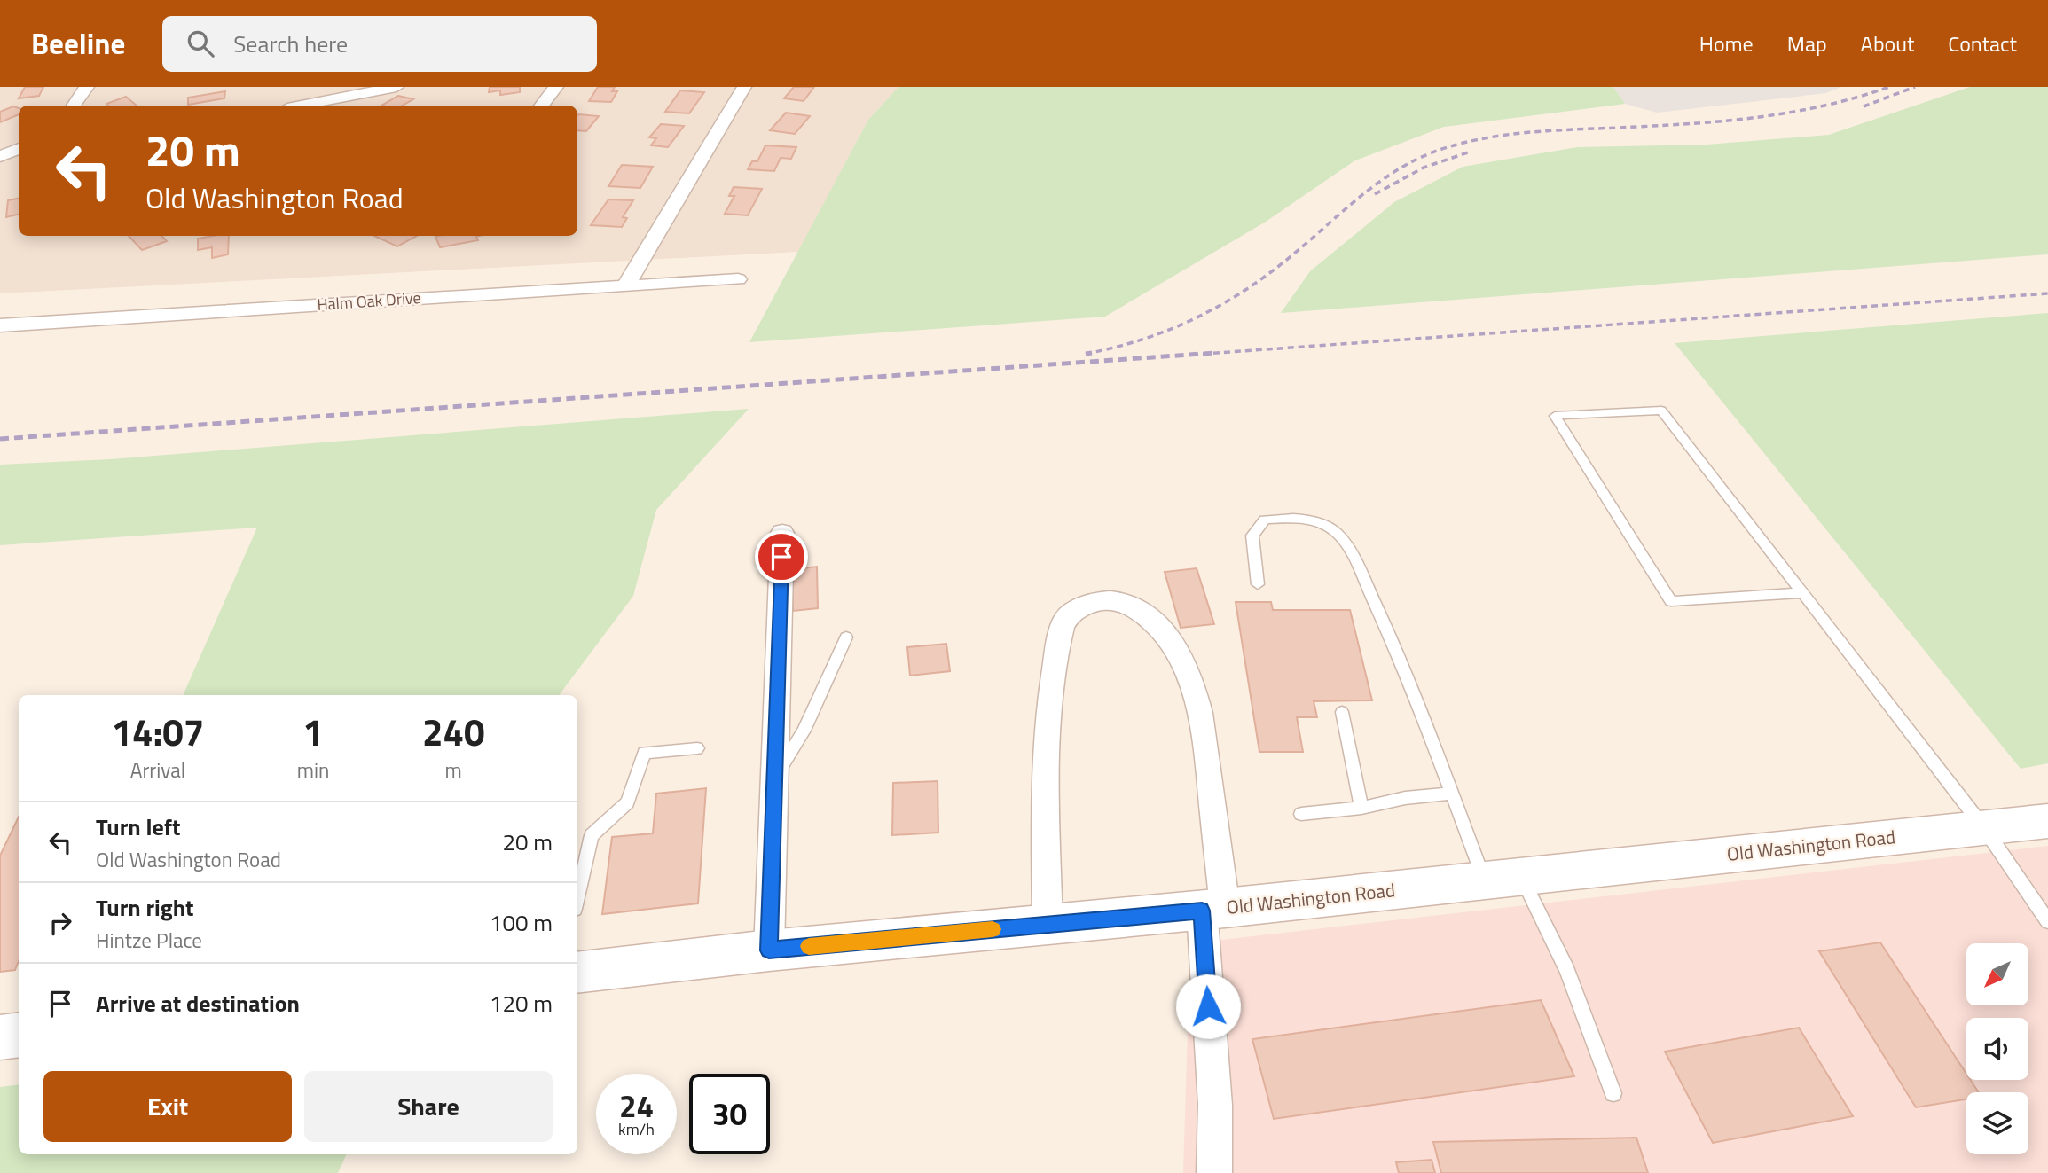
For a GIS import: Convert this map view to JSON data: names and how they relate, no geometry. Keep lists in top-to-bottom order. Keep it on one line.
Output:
{"streets":{"main road":["Old Washington Road"],"street":["Halm Oak Drive"]},"north":"bottom left","page":{"header":"Beeline","search":"Search here","nav":["Home","Map","About","Contact"],"turn":["20 m","Old Washington Road"],"eta":["14:07","Arrival","1","min","240","m"],"list":[{"name":"Turn left","note":"Old Washington Road","value":"20 m"},{"name":"Turn right","note":"Hintze Place","value":"100 m"},{"name":"Arrive at destination","value":"120 m"}],"buttons":["Exit","Share"],"speed":"24 km/h","limit":"30"}}
